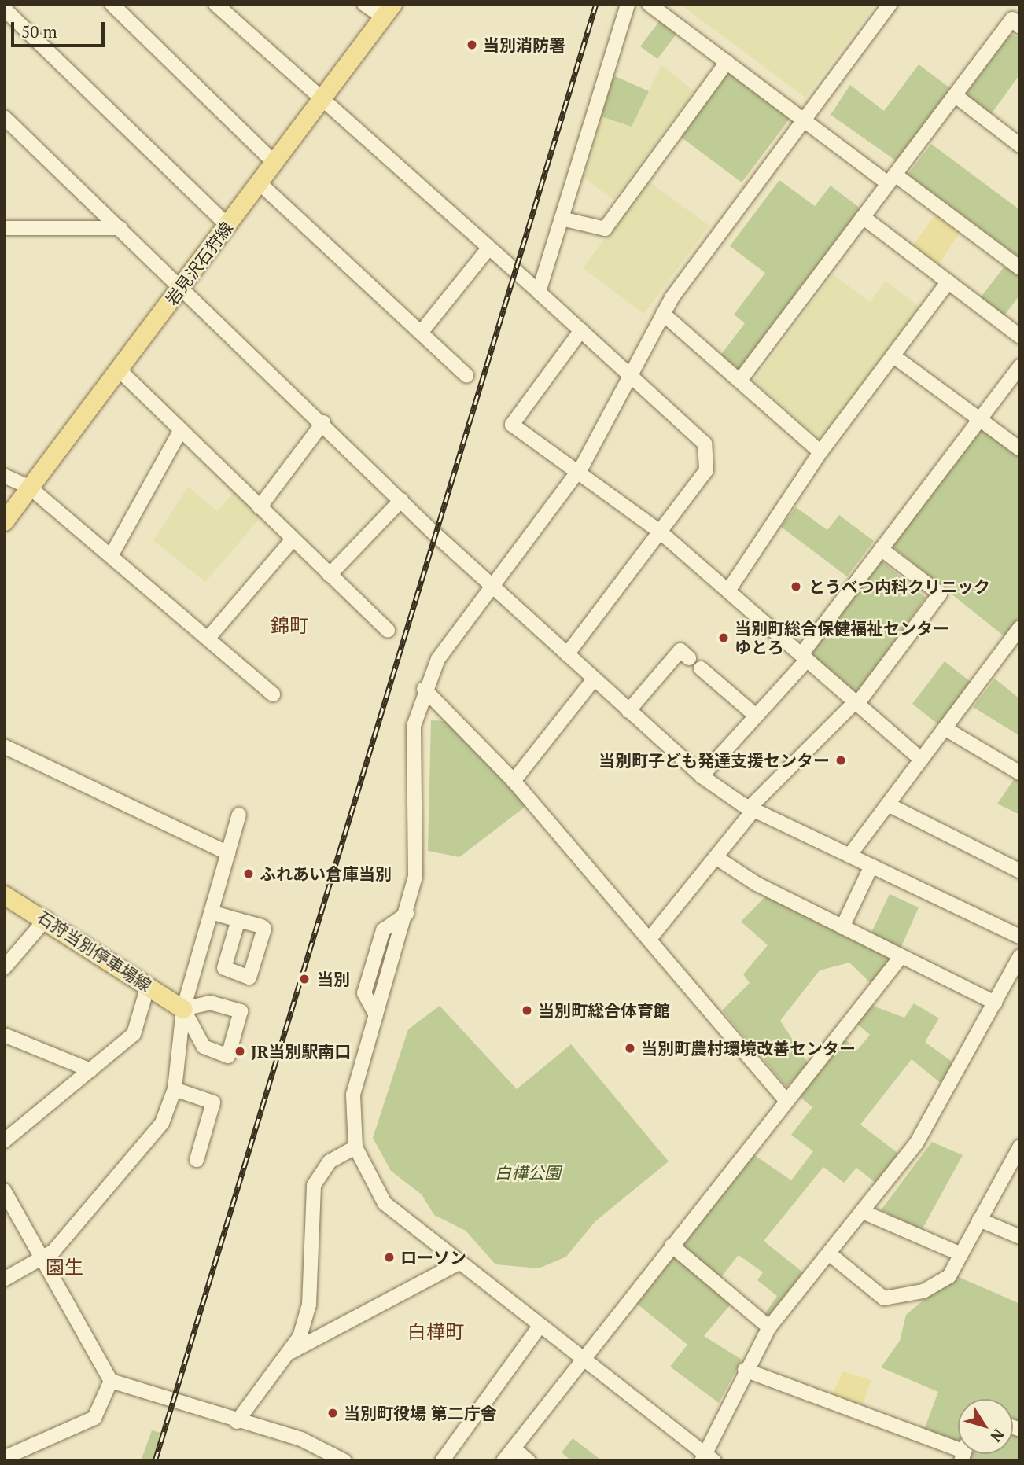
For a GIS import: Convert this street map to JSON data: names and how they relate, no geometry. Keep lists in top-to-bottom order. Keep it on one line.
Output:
{"streets":{"main road":["岩見沢石狩線","石狩当別停車場線"]},"districts":["錦町","園生","白樺町"],"parks":["白樺公園"],"places":["当別消防署","とうべつ内科クリニック","当別町総合保健福祉センター ゆとろ","当別町子ども発達支援センター","ふれあい倉庫当別","当別","当別町総合体育館","当別町農村環境改善センター","JR当別駅南口","ローソン","当別町役場 第二庁舎"],"scale_bar":"50 m","north":"bottom right"}
